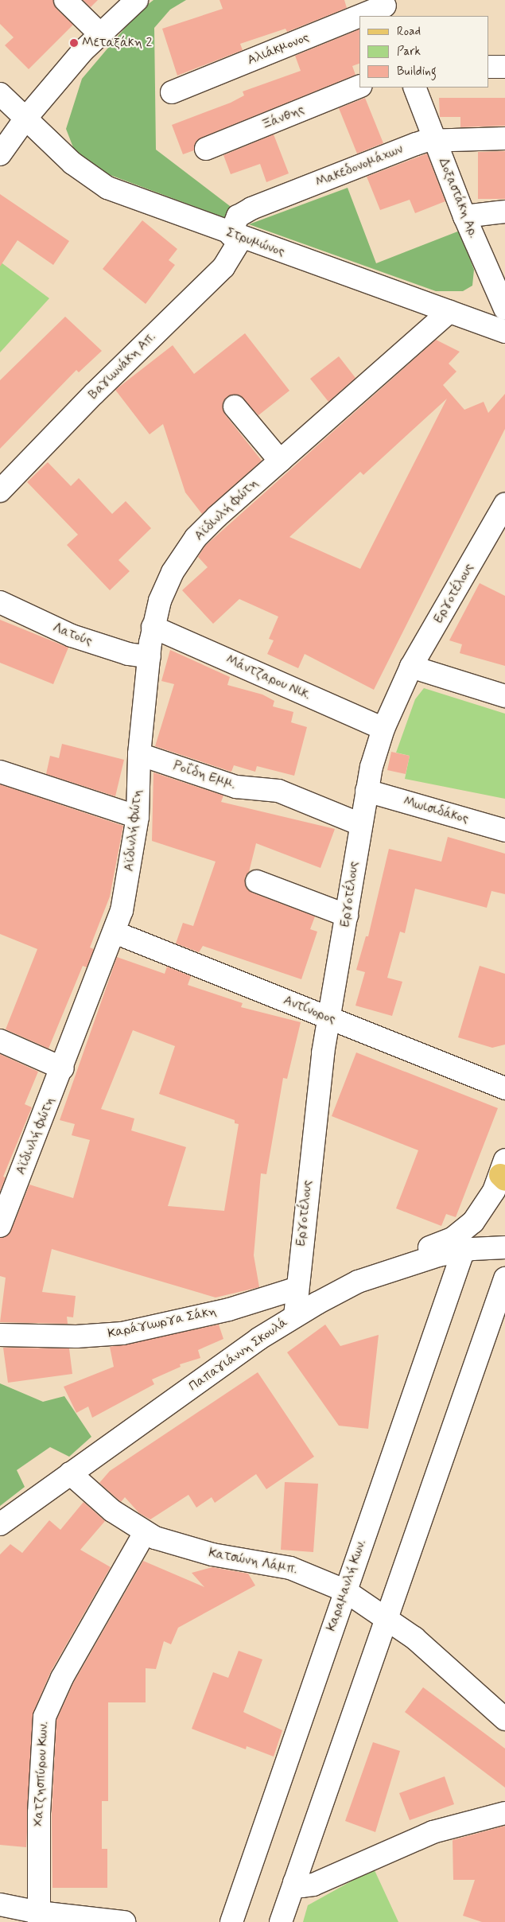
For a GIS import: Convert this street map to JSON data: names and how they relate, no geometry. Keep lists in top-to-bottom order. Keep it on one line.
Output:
{"streets":{"street":["Αλιάκμονος","Ξάνθης","Μακεδονομάχων","Δοξαστάκη Αρ.","Στρυμώνος","Βαγιωνάκη Απ.","Αϊδινλή Φώτη","Εργοτέλους","Λατούς","Μάντζαρου Νικ.","Ροΐδη Εμμ.","Μωισιδάκος","Αντίνορος","Καράγιωργα Σάκη","Παπαγιάννη Σκουλά","Κατσώνη Λάμπ.","Καραμανλή Κων.","Χατζησπύρου Κων."]},"crossings":[["Μακεδονομάχων","Δοξαστάκη Αρ."],["Μακεδονομάχων","Στρυμώνος"],["Μακεδονομάχων","Βαγιωνάκη Απ."],["Στρυμώνος","Βαγιωνάκη Απ."],["Στρυμώνος","Αϊδινλή Φώτη"],["Αϊδινλή Φώτη","Λατούς"],["Αϊδινλή Φώτη","Μάντζαρου Νικ."],["Αϊδινλή Φώτη","Ροΐδη Εμμ."],["Αϊδινλή Φώτη","Αντίνορος"],["Εργοτέλους","Μάντζαρου Νικ."],["Εργοτέλους","Ροΐδη Εμμ."],["Εργοτέλους","Μωισιδάκος"],["Εργοτέλους","Αντίνορος"],["Εργοτέλους","Καράγιωργα Σάκη"],["Εργοτέλους","Παπαγιάννη Σκουλά"],["Παπαγιάννη Σκουλά","Κατσώνη Λάμπ."],["Παπαγιάννη Σκουλά","Καραμανλή Κων."],["Κατσώνη Λάμπ.","Καραμανλή Κων."],["Κατσώνη Λάμπ.","Χατζησπύρου Κων."]],"places":["Μεταξάκη 2"],"legend":["Road","Park","Building"]}
